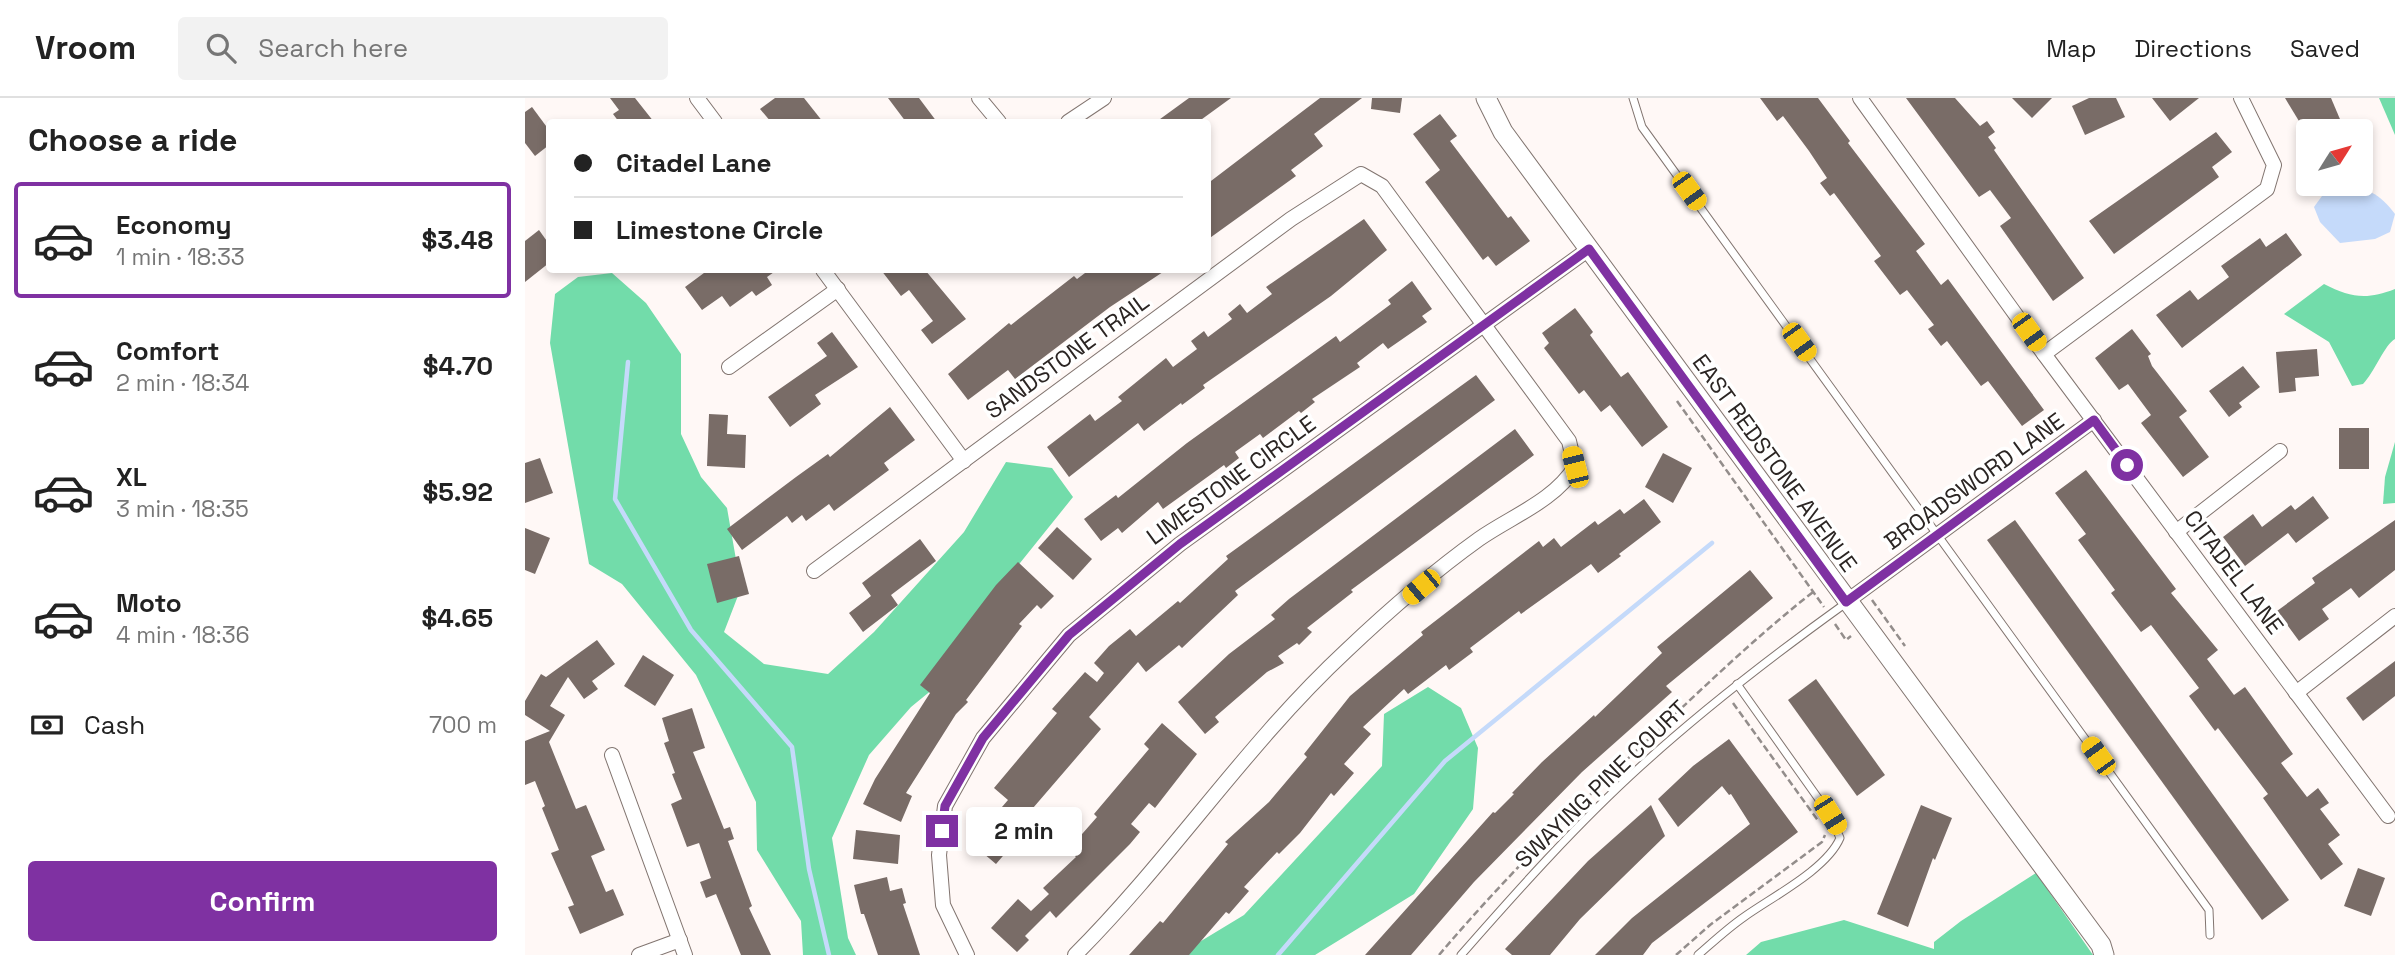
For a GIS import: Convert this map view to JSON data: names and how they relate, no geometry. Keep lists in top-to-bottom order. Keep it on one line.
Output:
{"streets":{"street":["SANDSTONE TRAIL","EAST REDSTONE AVENUE","LIMESTONE CIRCLE","BROADSWORD LANE","CITADEL LANE"],"lane":["SWAYING PINE COURT"]},"crossings":[["SANDSTONE TRAIL","LIMESTONE CIRCLE"],["EAST REDSTONE AVENUE","LIMESTONE CIRCLE"],["EAST REDSTONE AVENUE","BROADSWORD LANE"],["EAST REDSTONE AVENUE","SWAYING PINE COURT"],["BROADSWORD LANE","CITADEL LANE"],["BROADSWORD LANE","SWAYING PINE COURT"]],"north":"top right","page":{"header":"Vroom","search":"Search here","nav":["Map","Directions","Saved"],"heading":"Choose a ride","banner":["Citadel Lane","Limestone Circle"],"list":[{"name":"Economy","note":"1 min · 18:33","value":"$3.48"},{"name":"Comfort","note":"2 min · 18:34","value":"$4.70"},{"name":"XL","note":"3 min · 18:35","value":"$5.92"},{"name":"Moto","note":"4 min · 18:36","value":"$4.65"}],"pay":["Cash","700 m"],"bubble":"2 min","buttons":"Confirm"}}
